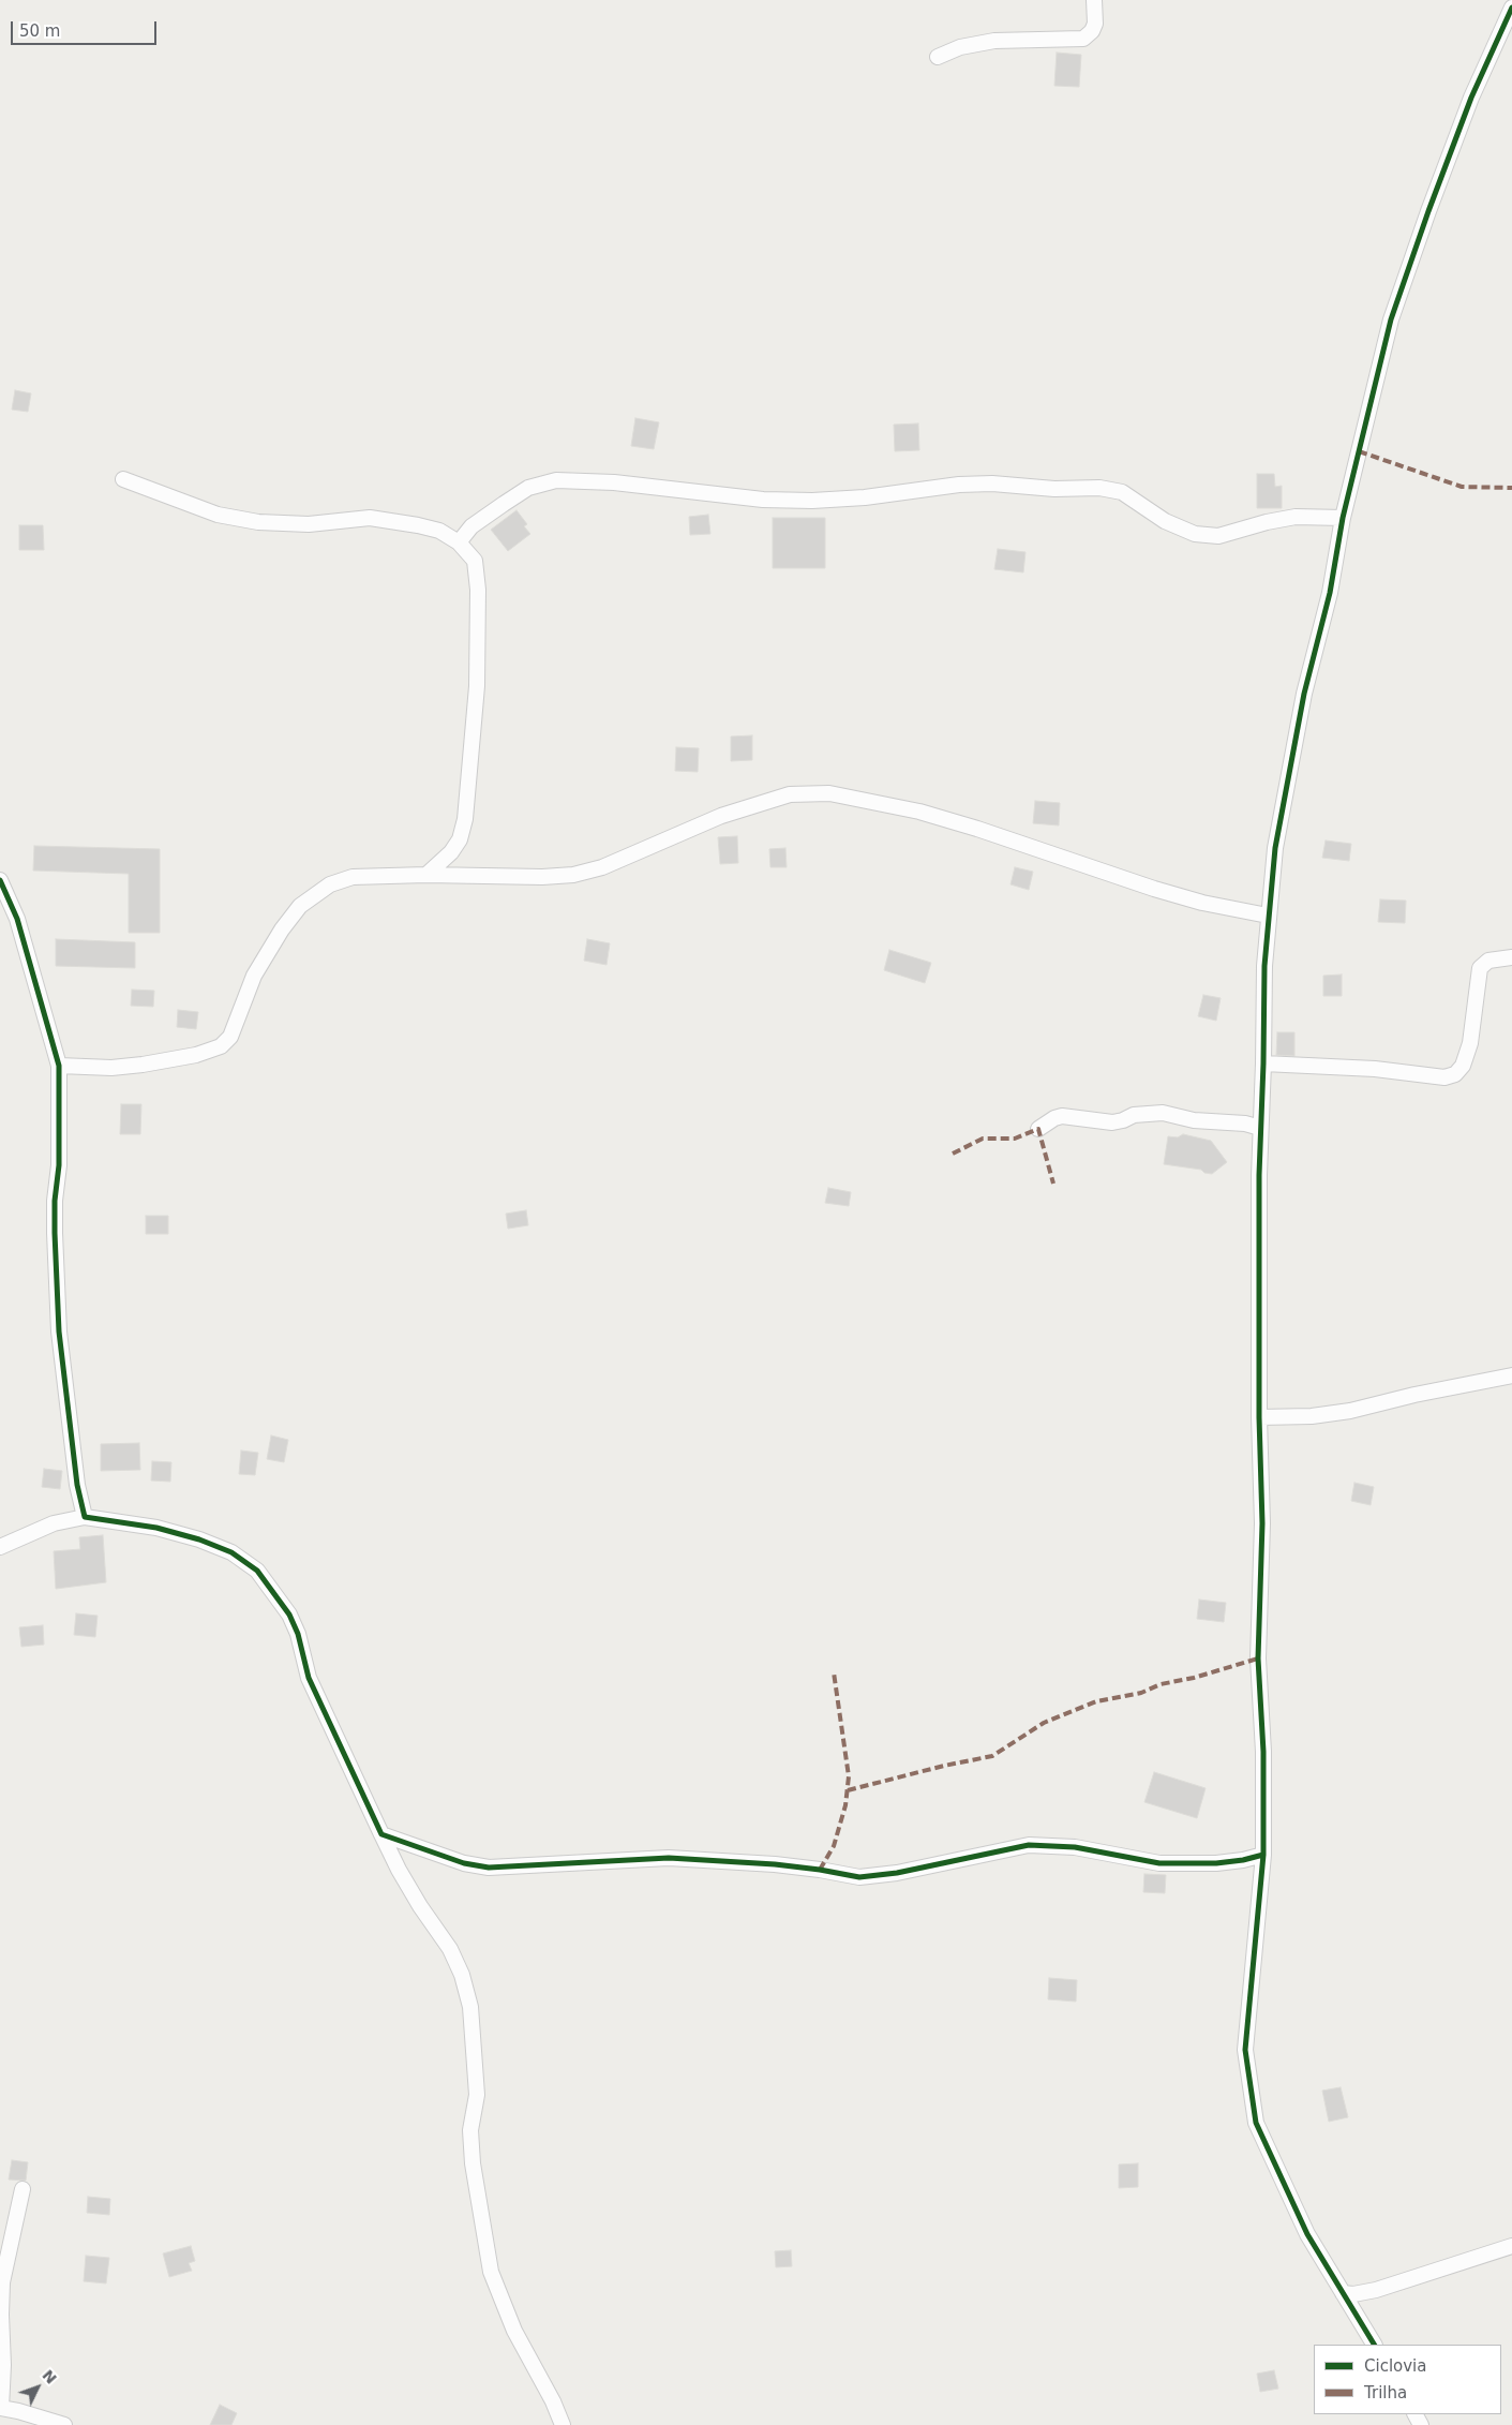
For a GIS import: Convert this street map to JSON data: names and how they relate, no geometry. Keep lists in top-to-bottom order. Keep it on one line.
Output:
{"legend":["Ciclovia","Trilha"],"scale_bar":"50 m","north":"top right"}
